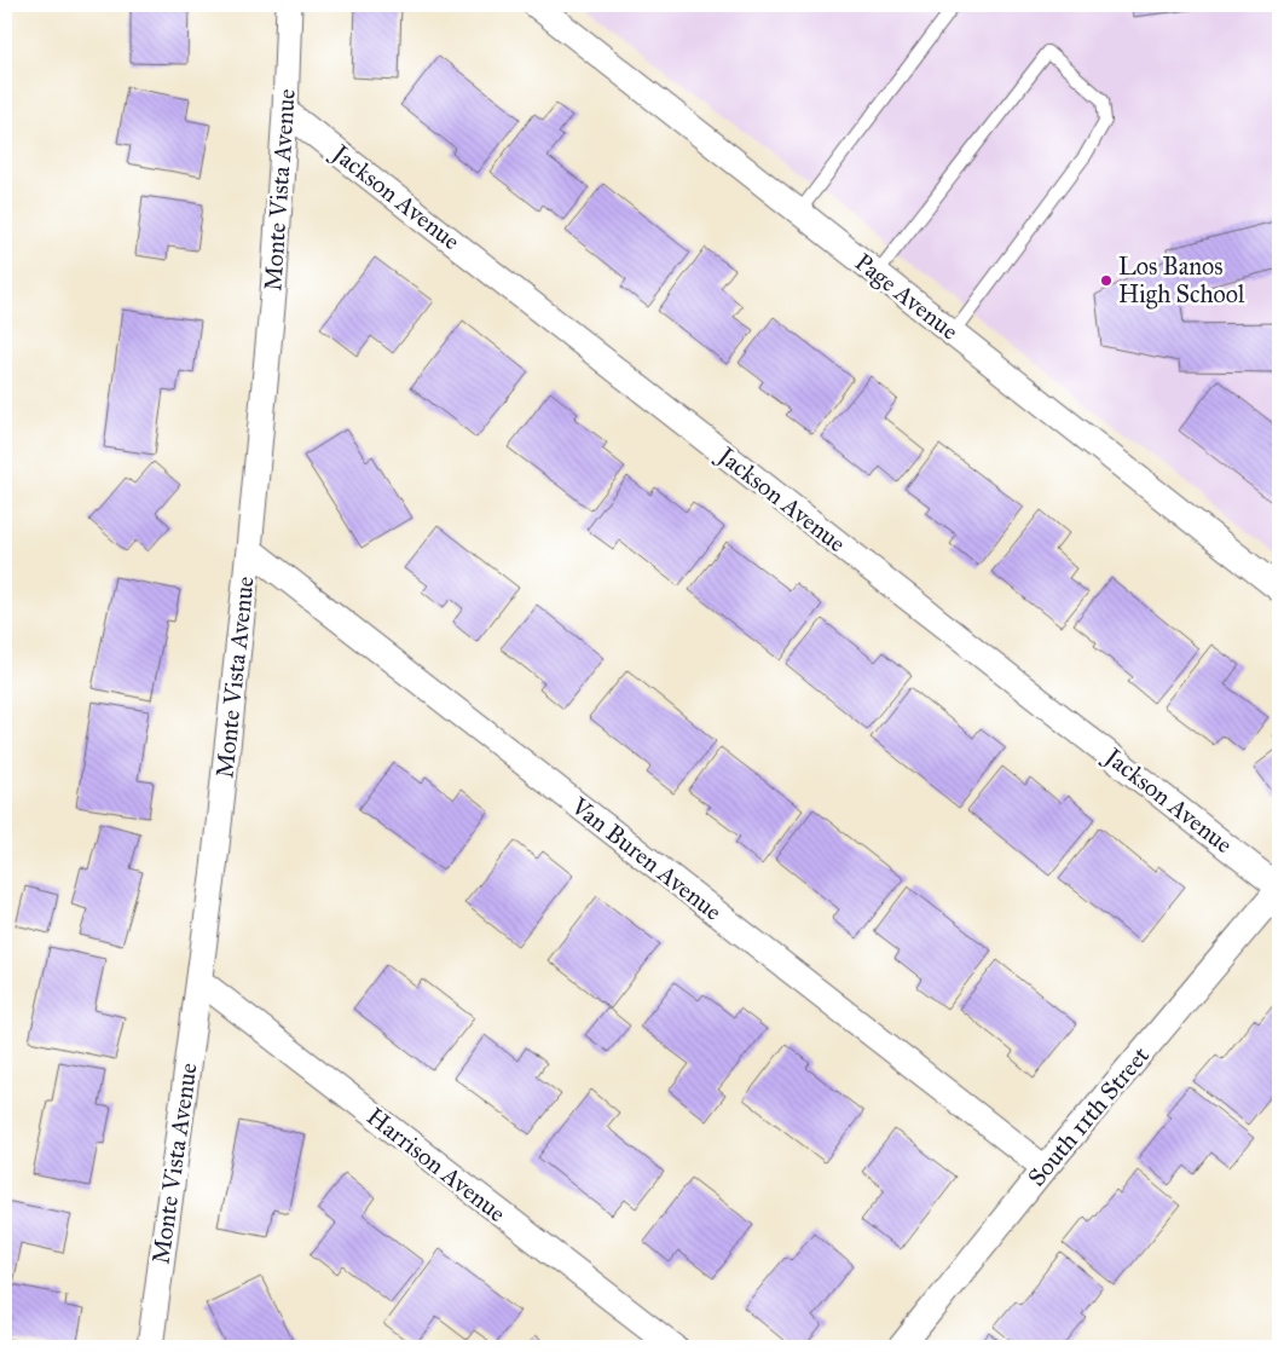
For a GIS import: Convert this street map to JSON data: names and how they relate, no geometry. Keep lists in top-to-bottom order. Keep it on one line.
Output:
{"streets":{"street":["Monte Vista Avenue","Jackson Avenue","Page Avenue","Van Buren Avenue","South 11th Street","Harrison Avenue"]},"crossings":[["Monte Vista Avenue","Jackson Avenue"],["Monte Vista Avenue","Van Buren Avenue"],["Monte Vista Avenue","Harrison Avenue"],["Jackson Avenue","South 11th Street"],["Van Buren Avenue","South 11th Street"]],"places":["Los Banos High School"]}
